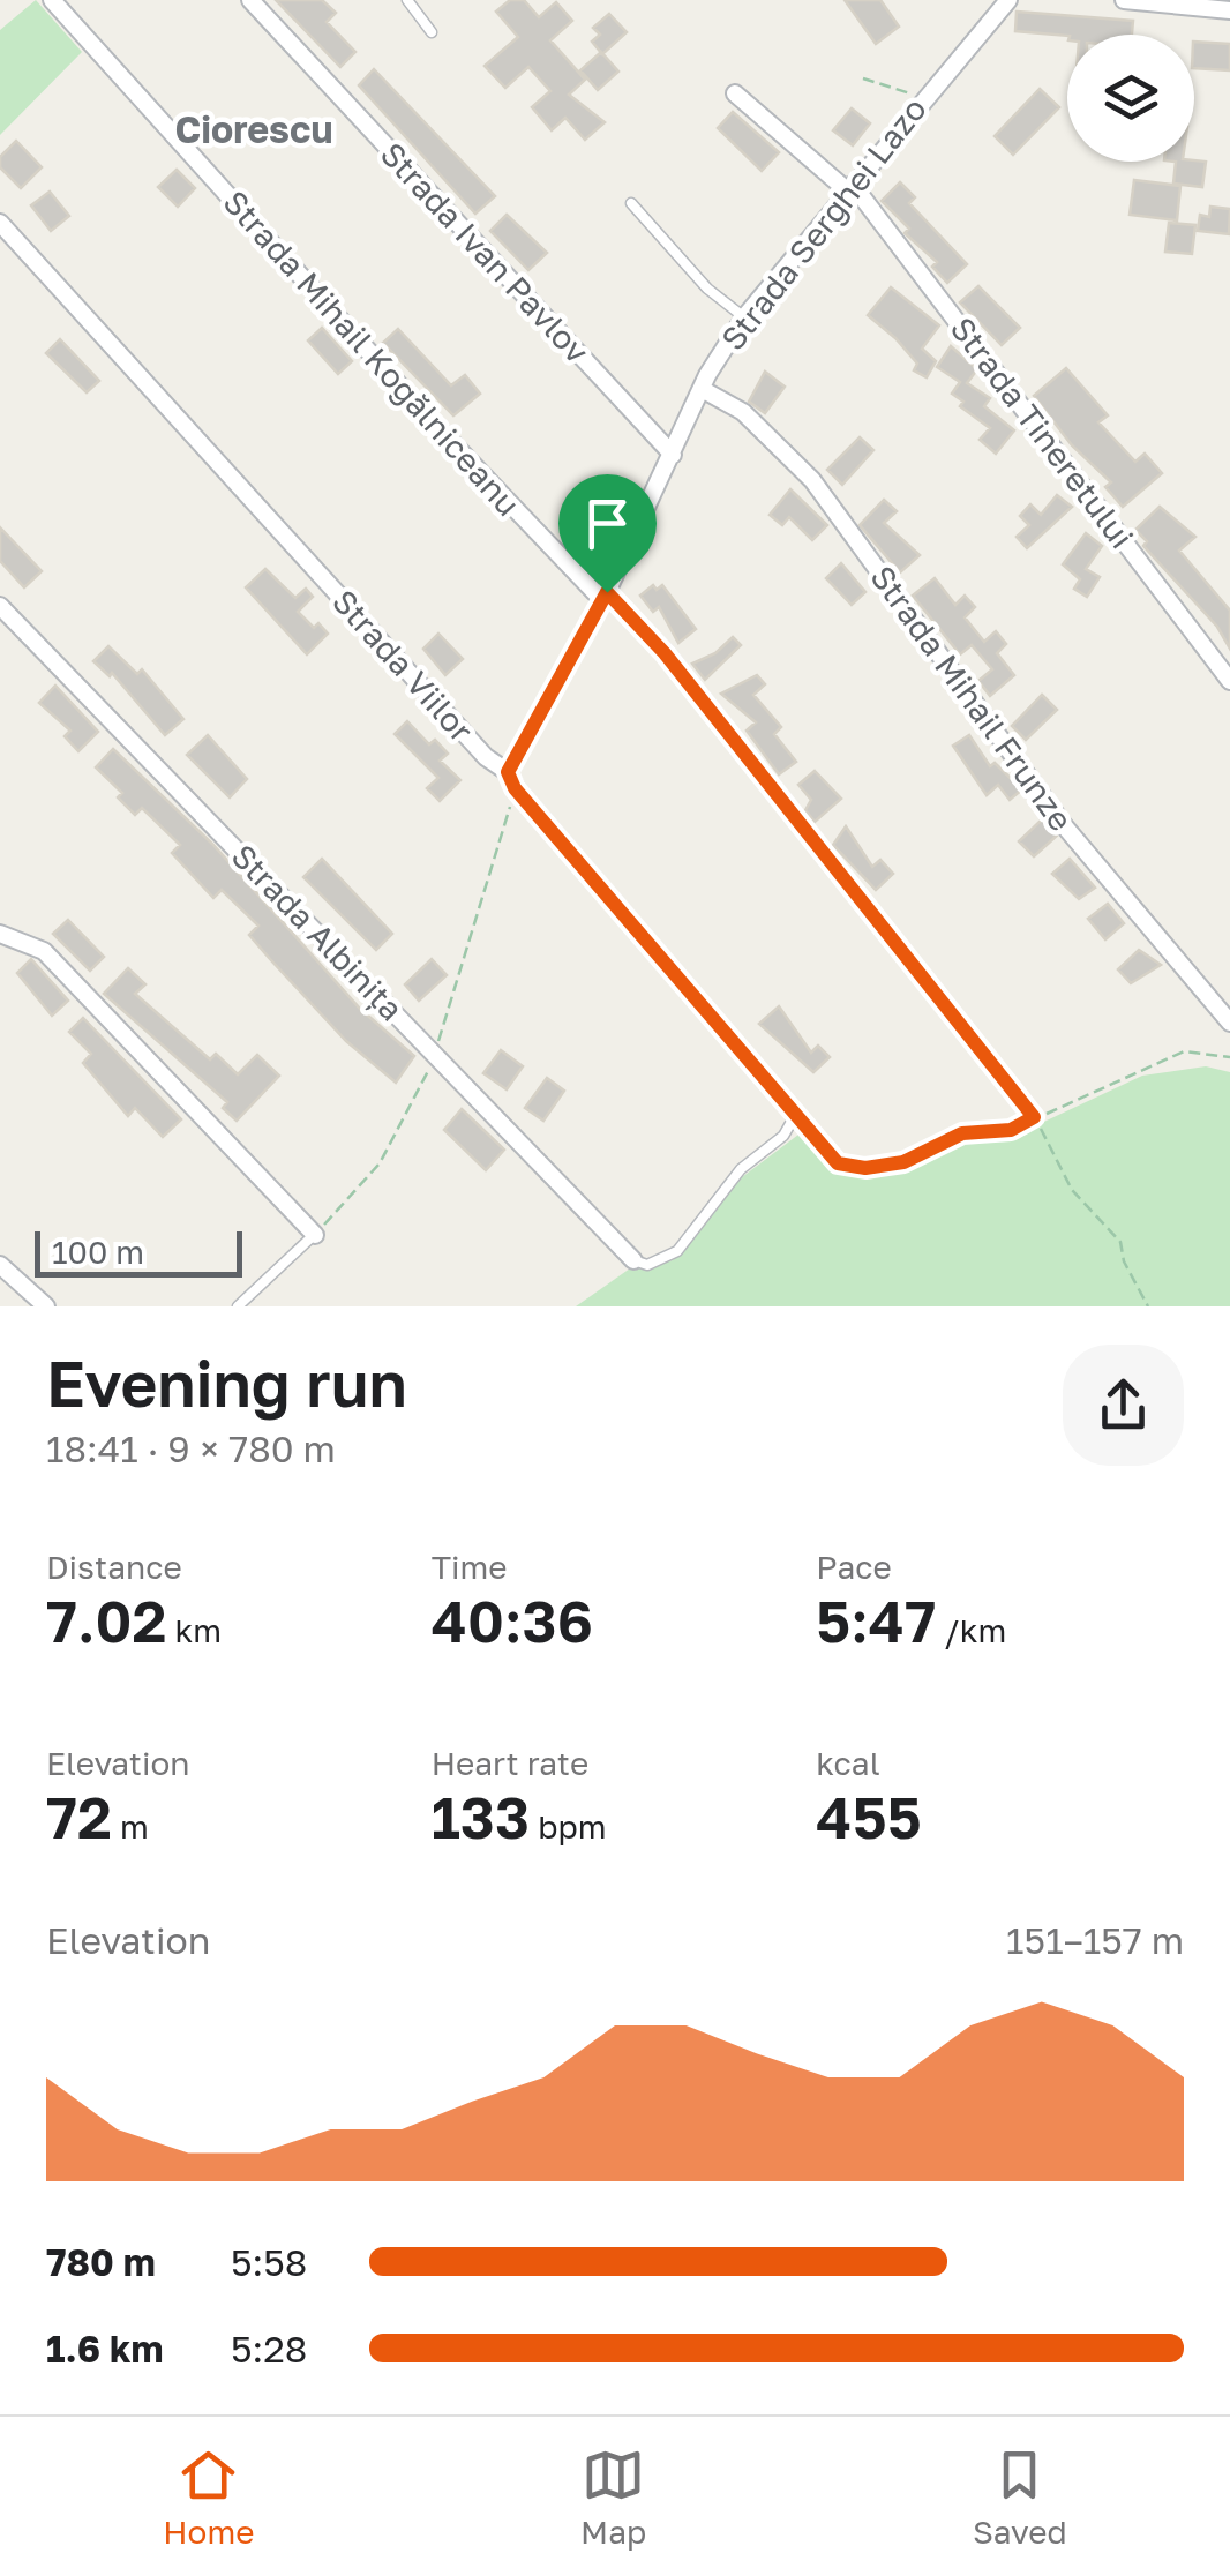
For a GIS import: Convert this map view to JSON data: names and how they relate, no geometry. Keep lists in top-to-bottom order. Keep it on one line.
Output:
{"streets":{"street":["Strada Serghei Lazo","Strada Ivan Pavlov","Strada Mihail Kogălniceanu","Strada Tineretului","Strada Viilor","Strada Mihail Frunze","Strada Albinița"]},"crossings":[["Strada Serghei Lazo","Strada Ivan Pavlov"],["Strada Serghei Lazo","Strada Mihail Kogălniceanu"],["Strada Serghei Lazo","Strada Tineretului"],["Strada Serghei Lazo","Strada Viilor"],["Strada Serghei Lazo","Strada Mihail Frunze"]],"districts":["Ciorescu"],"scale_bar":"100 m","page":{"scale":"100 m","heading":["Evening run","18:41 · 9 × 780 m"],"stats":[["Distance","7.02 km"],["Time","40:36"],["Pace","5:47 /km"],["Elevation","72 m"],["Heart rate","133 bpm"],["kcal","455"]],"chart":["Elevation","151–157 m"],"list":[{"name":"780 m","note":"5:58"},{"name":"1.6 km","note":"5:28"}],"tabs":["Home","Map","Saved"]}}
